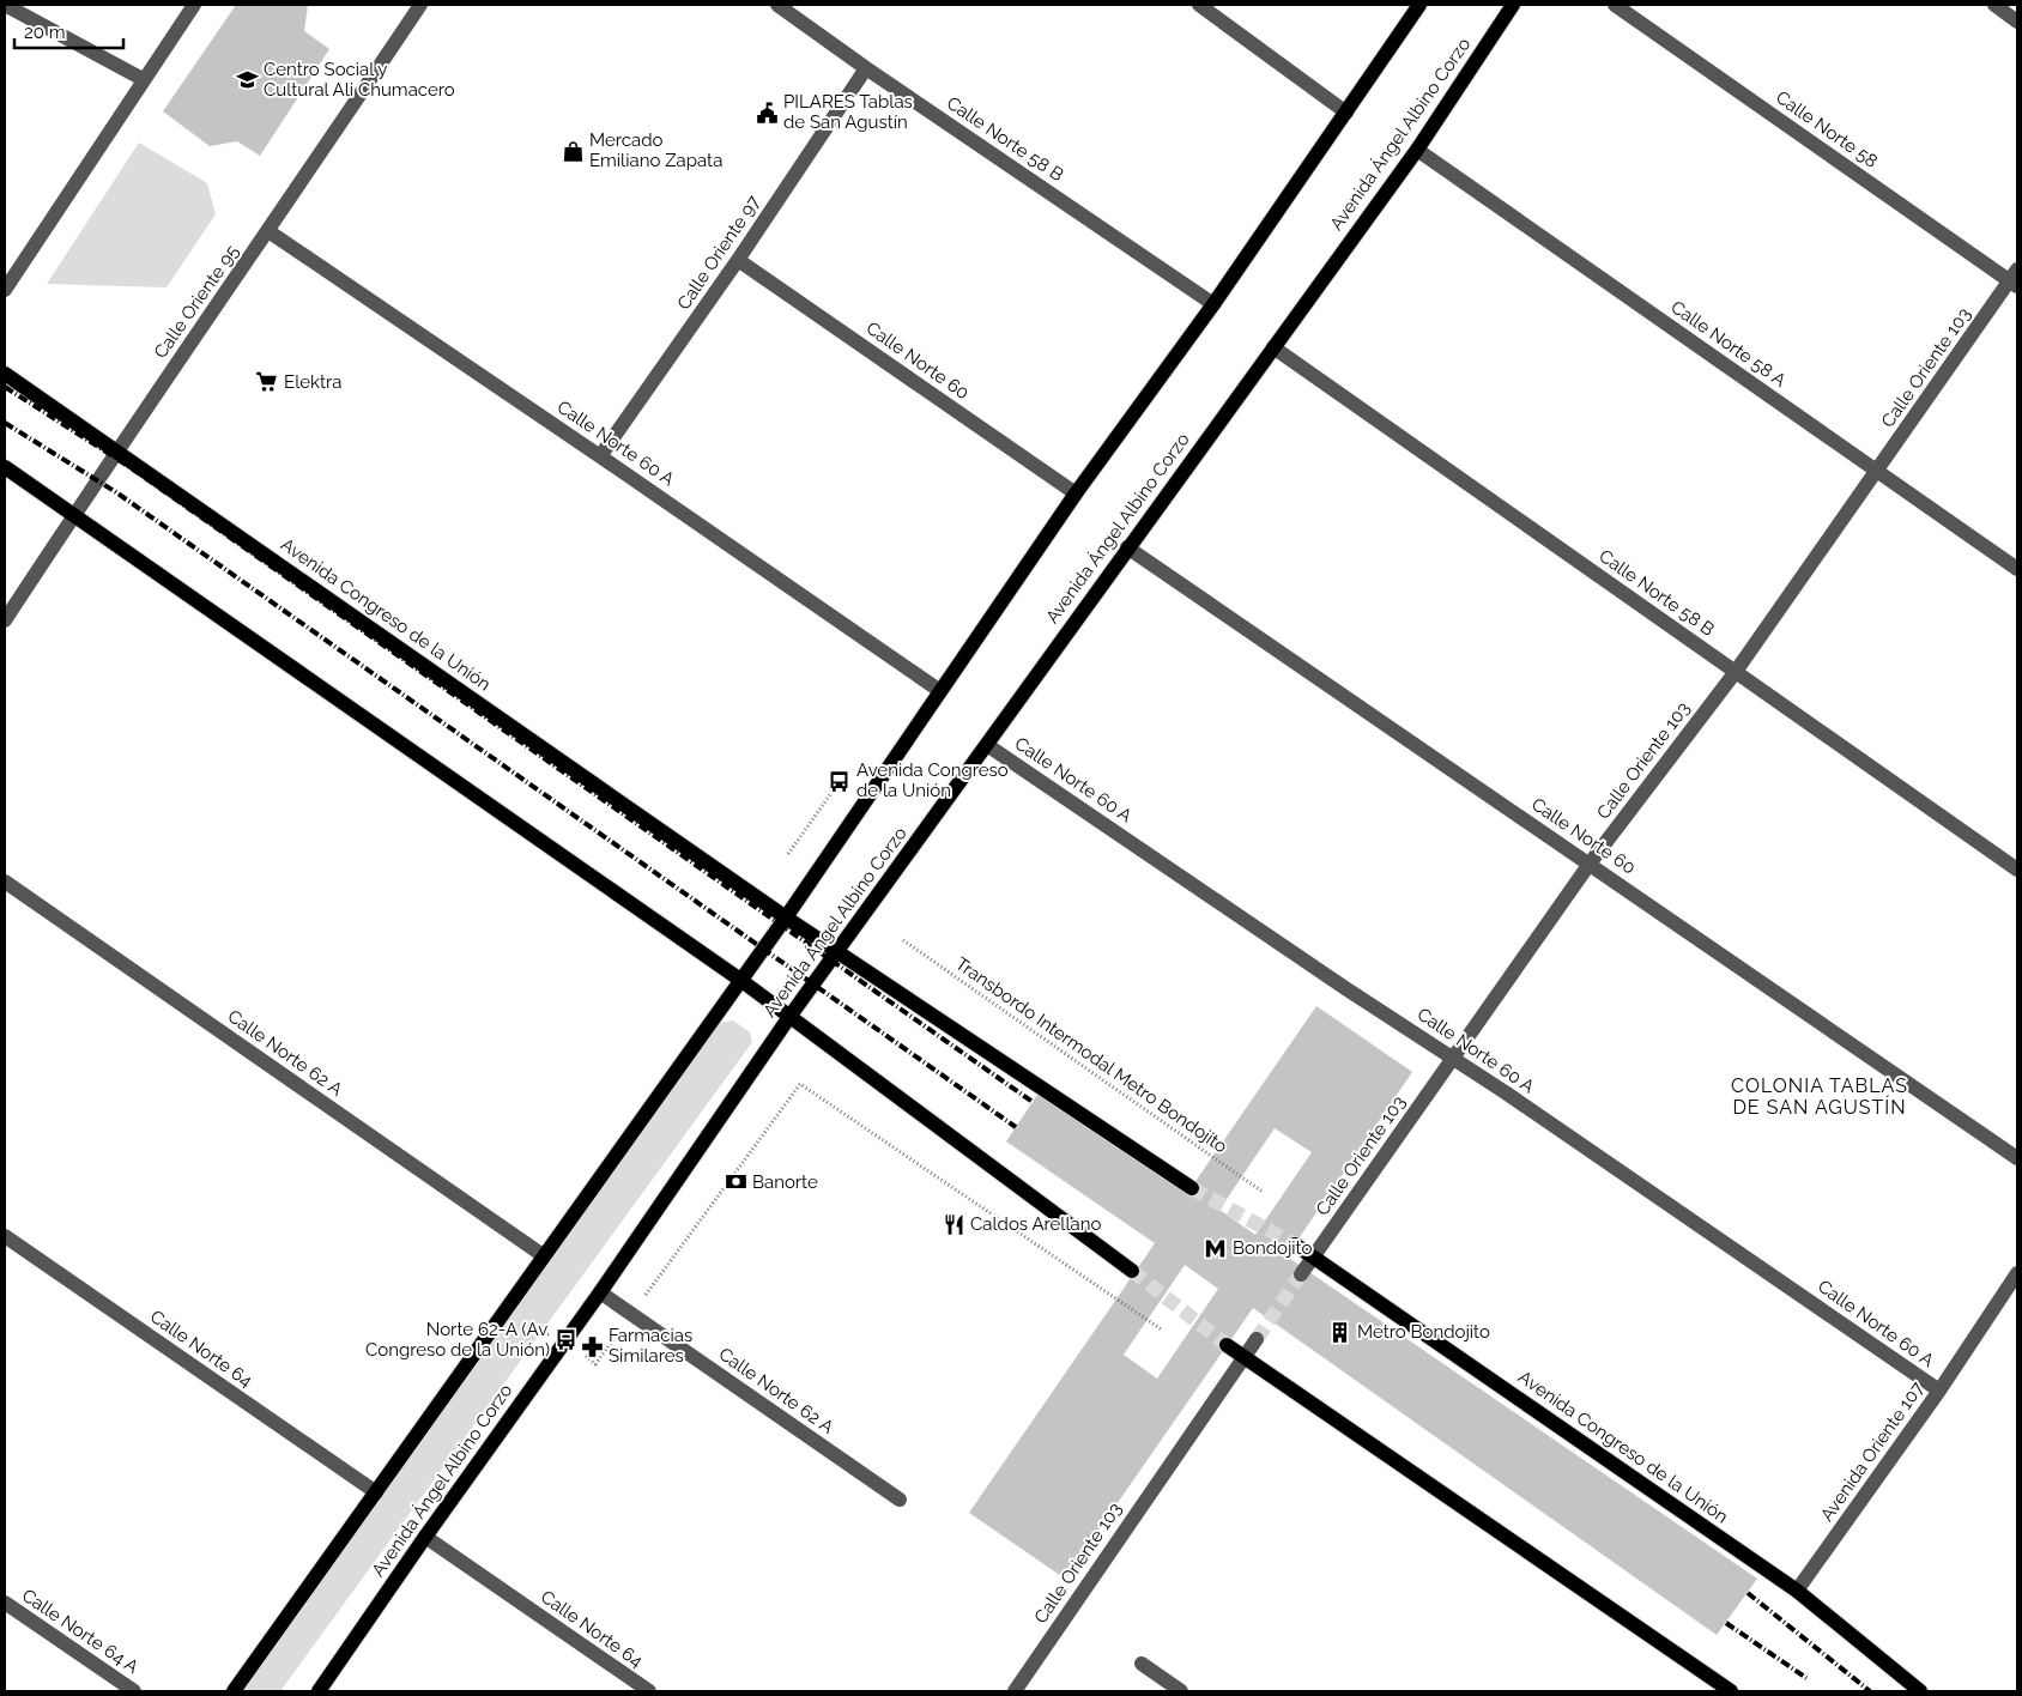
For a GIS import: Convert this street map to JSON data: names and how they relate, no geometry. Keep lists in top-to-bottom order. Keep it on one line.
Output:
{"streets":{"main road":["Avenida Ángel Albino Corzo","Avenida Congreso de la Unión"],"street":["Calle Norte 58","Calle Norte 58 B","Calle Oriente 97","Calle Oriente 95","Calle Norte 58 A","Calle Norte 60","Calle Oriente 103","Calle Norte 60 A","Calle Norte 62 A","Calle Norte 64","Avenida Oriente 107","Calle Norte 64 A"],"path":["Transbordo Intermodal Metro Bondojito"]},"crossings":[["Calle Norte 58","Calle Oriente 103"],["Avenida Ángel Albino Corzo","Calle Norte 58 B"],["Avenida Ángel Albino Corzo","Calle Norte 58 A"],["Avenida Ángel Albino Corzo","Calle Norte 60"],["Avenida Ángel Albino Corzo","Calle Norte 60 A"],["Avenida Ángel Albino Corzo","Avenida Congreso de la Unión"],["Avenida Ángel Albino Corzo","Calle Norte 62 A"],["Avenida Ángel Albino Corzo","Calle Norte 64"],["Calle Norte 58 B","Calle Oriente 97"],["Calle Norte 58 B","Calle Oriente 103"],["Calle Oriente 97","Calle Norte 60"],["Calle Oriente 97","Calle Norte 60 A"],["Calle Oriente 95","Calle Norte 60 A"],["Calle Oriente 95","Avenida Congreso de la Unión"],["Calle Norte 58 A","Calle Oriente 103"],["Calle Norte 60","Calle Oriente 103"],["Calle Oriente 103","Calle Norte 60 A"],["Calle Oriente 103","Avenida Congreso de la Unión"],["Calle Norte 60 A","Avenida Oriente 107"],["Avenida Congreso de la Unión","Avenida Oriente 107"]],"districts":["COLONIA TABLAS DE SAN AGUSTÍN"],"places":{"school or university":["Centro Social y Cultural Ali Chumacero"],"public building":["PILARES Tablas de San Agustín"],"shop":["Mercado Emiliano Zapata"],"supermarket":["Elektra"],"bus stop":["Avenida Congreso de la Unión","Norte 62-A (Av. Congreso de la Unión)"],"bank":["Banorte"],"restaurant":["Caldos Arellano"],"metro station":["Bondojito"],"building":["Metro Bondojito"],"pharmacy":["Farmacias Similares"]},"scale_bar":"20 m"}
